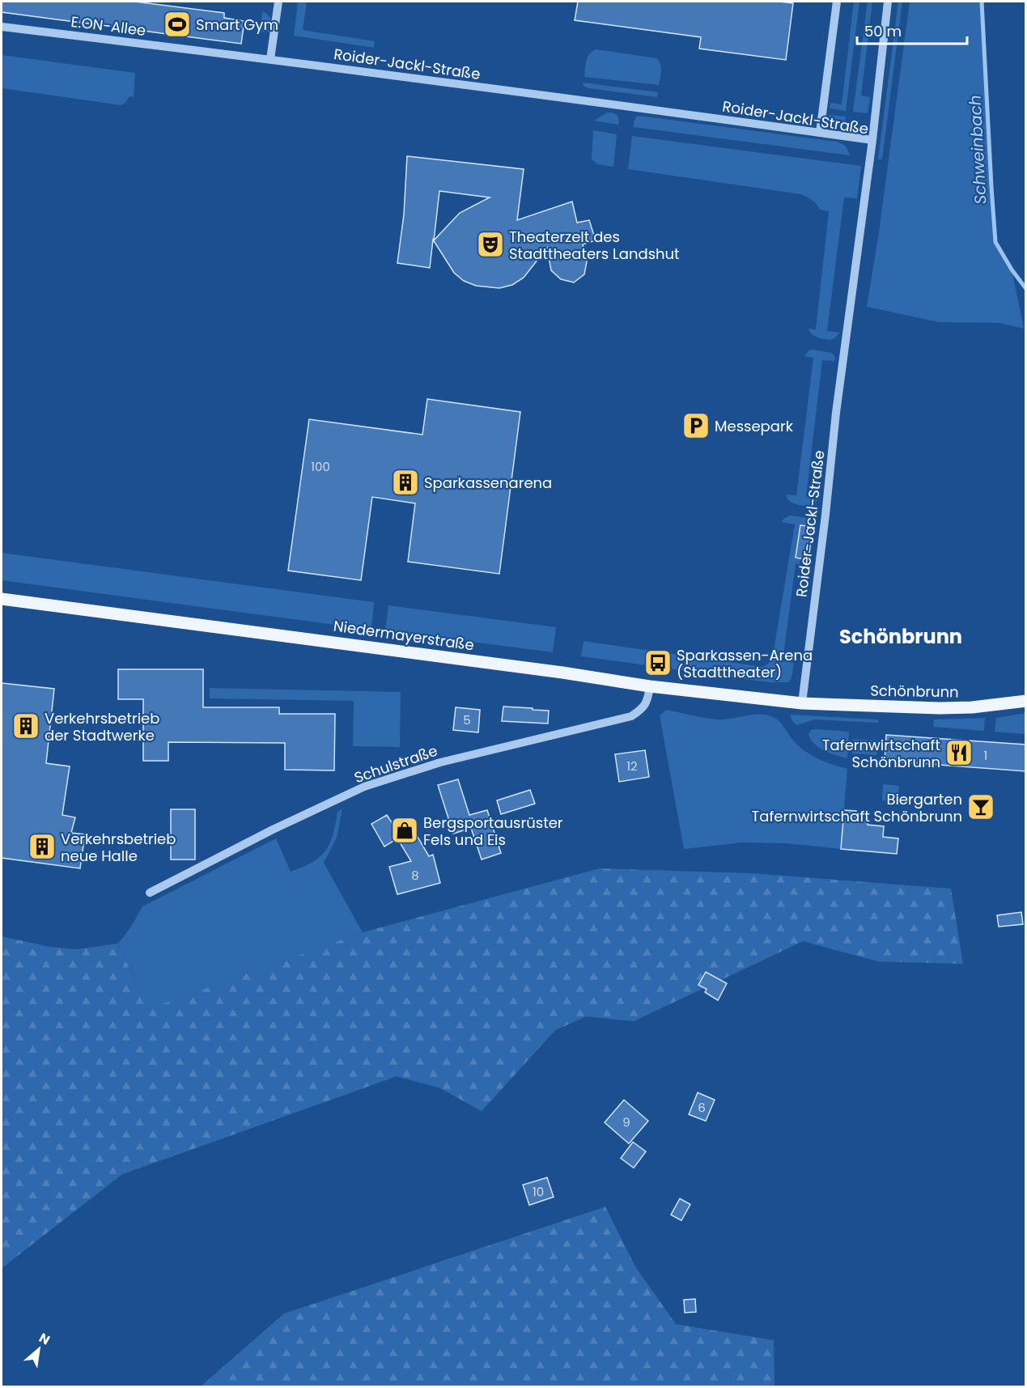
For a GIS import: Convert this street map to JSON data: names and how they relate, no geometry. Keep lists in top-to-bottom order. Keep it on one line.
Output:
{"streets":{"main road":["Niedermayerstraße","Schönbrunn"],"street":["E.ON-Allee","Roider-Jackl-Straße","Schulstraße"]},"crossings":[["E.ON-Allee","Roider-Jackl-Straße"],["Roider-Jackl-Straße","Niedermayerstraße"],["Roider-Jackl-Straße","Schönbrunn"],["Niedermayerstraße","Schönbrunn"],["Niedermayerstraße","Schulstraße"]],"districts":["Schönbrunn"],"water":["Schweinbach"],"places":{"sports":["Smart Gym"],"theatre":["Theaterzelt des Stadttheaters Landshut"],"parking":["Messepark"],"building":["Sparkassenarena","Verkehrsbetrieb der Stadtwerke","Verkehrsbetrieb neue Halle"],"bus stop":["Sparkassen-Arena (Stadttheater)"],"restaurant":["Tafernwirtschaft Schönbrunn"],"bar":["Biergarten Tafernwirtschaft Schönbrunn"],"shop":["Bergsportausrüster Fels und Eis"]},"house_numbers":["100","5","1","12","8","6","9","10"],"scale_bar":"50 m","north":"top right"}
